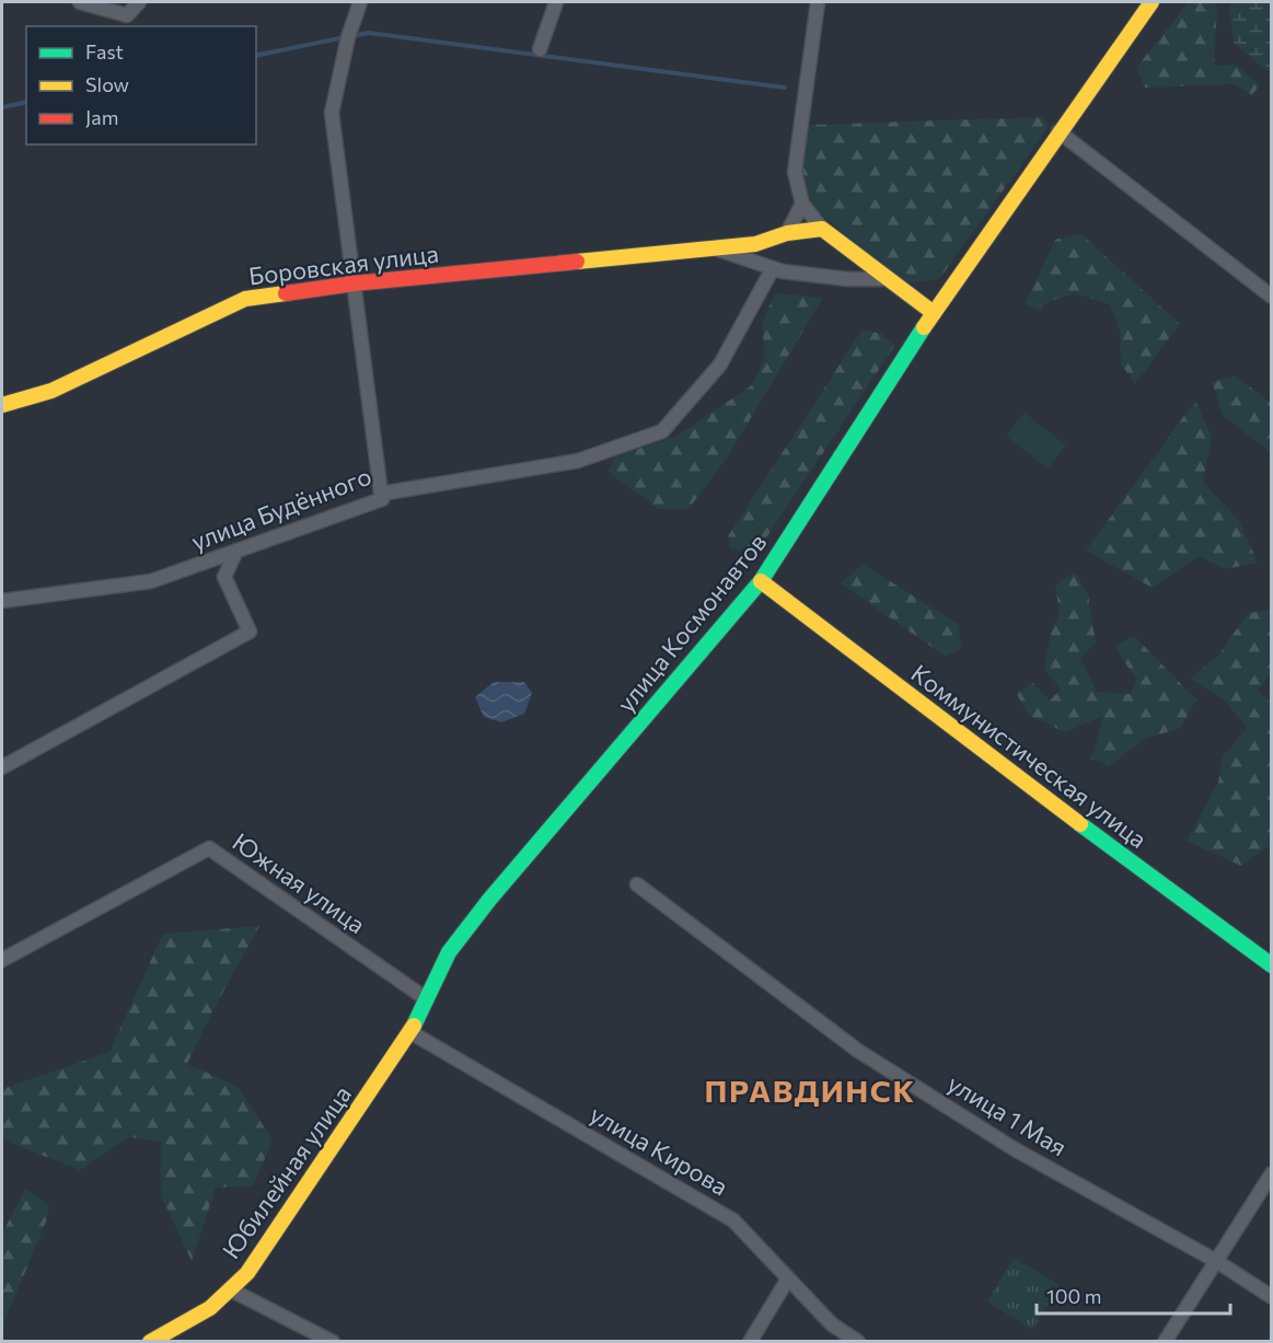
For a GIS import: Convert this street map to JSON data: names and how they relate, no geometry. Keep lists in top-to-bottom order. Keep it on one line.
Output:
{"streets":{"street":["Боровская улица","улица Будённого","улица Космонавтов","Коммунистическая улица","Южная улица","улица 1 Мая","улица Кирова","Юбилейная улица"]},"crossings":[["Боровская улица","улица Будённого"],["улица Космонавтов","Коммунистическая улица"],["улица Космонавтов","Южная улица"],["улица Космонавтов","улица Кирова"],["улица Космонавтов","Юбилейная улица"],["улица Кирова","Юбилейная улица"]],"districts":["ПРАВДИНСК"],"legend":["Fast","Slow","Jam"],"scale_bar":"100 m"}
